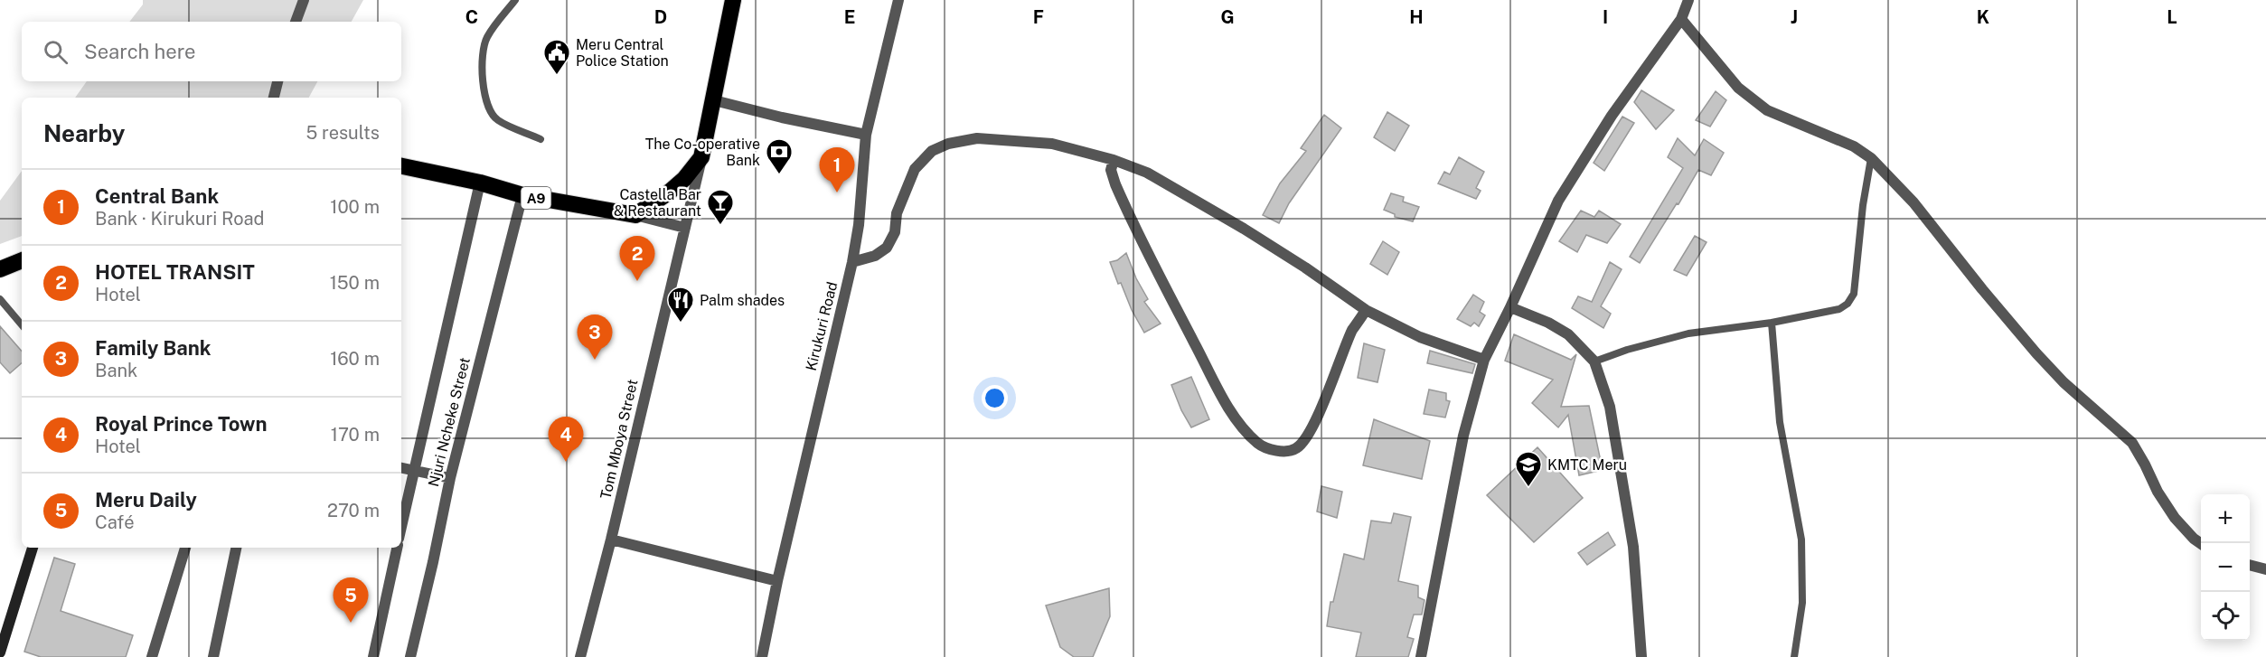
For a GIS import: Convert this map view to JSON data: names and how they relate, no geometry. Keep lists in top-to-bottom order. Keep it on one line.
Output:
{"streets":{"highway":["A9"],"street":["Kirukuri Road","Njuri Ncheke Street","Tom Mboya Street"]},"crossings":[["A9","Njuri Ncheke Street"]],"places":{"public building":["Meru Central Police Station"],"bank":["The Co-operative Bank"],"bar":["Castella Bar & Restaurant"],"restaurant":["Palm shades"],"school or university":["KMTC Meru"]},"page":{"search":"Search here","heading":["Nearby","5 results"],"pins":["1","2","3","4","5"],"list":[{"mark":"1","name":"Central Bank","note":"Bank · Kirukuri Road","value":"100 m"},{"mark":"2","name":"HOTEL TRANSIT","note":"Hotel","value":"150 m"},{"mark":"3","name":"Family Bank","note":"Bank","value":"160 m"},{"mark":"4","name":"Royal Prince Town","note":"Hotel","value":"170 m"},{"mark":"5","name":"Meru Daily","note":"Café","value":"270 m"}],"map_buttons":["+","−"]},"grid":{"columns":["C","D","E","F","G","H","I","J","K","L"]}}
